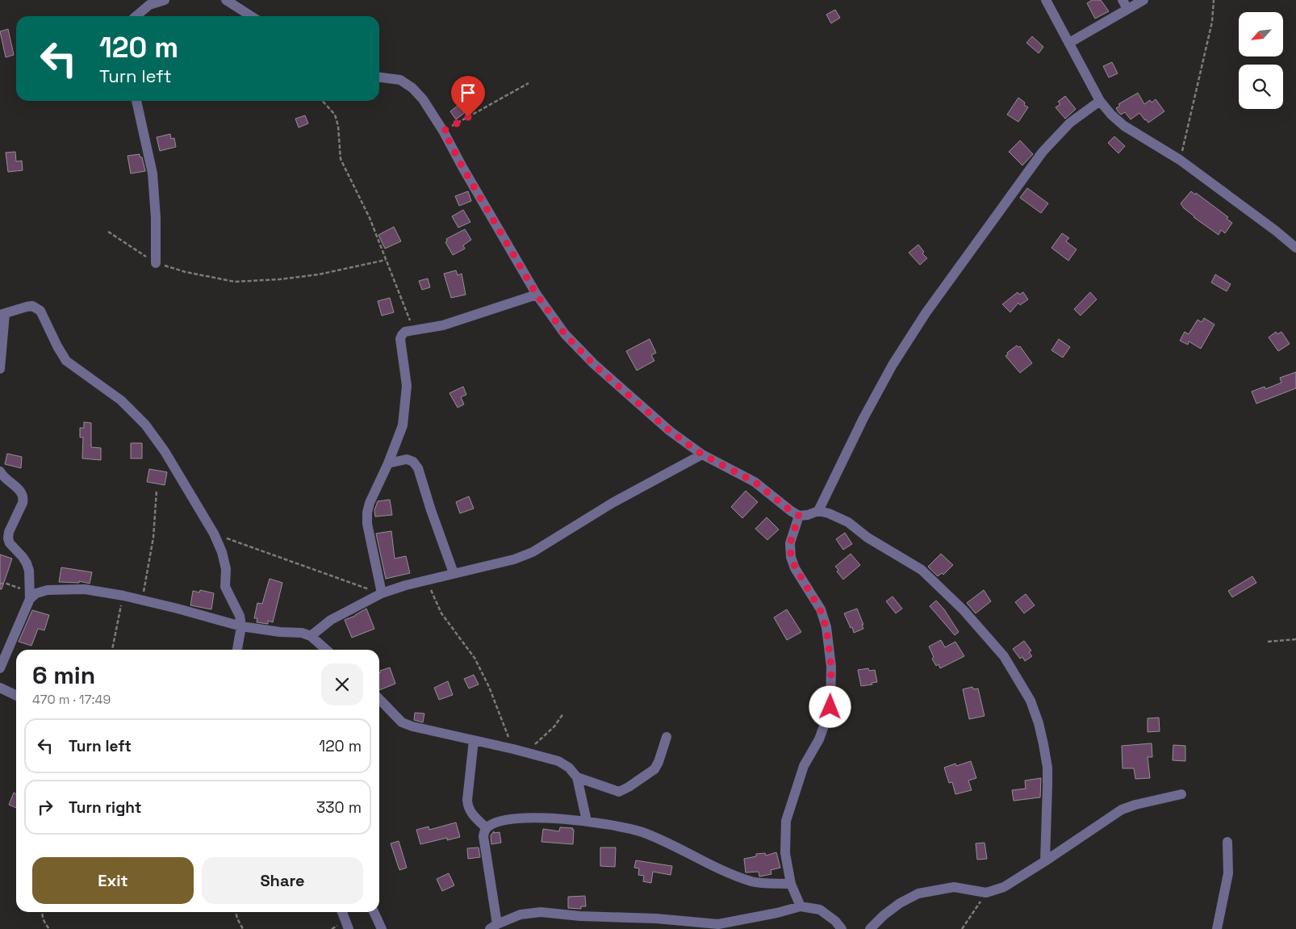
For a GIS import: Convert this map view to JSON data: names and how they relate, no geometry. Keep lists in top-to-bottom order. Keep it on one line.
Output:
{"north":"bottom left","page":{"turn":["120 m","Turn left"],"heading":["6 min","470 m · 17:49"],"list":[{"name":"Turn left","value":"120 m"},{"name":"Turn right","value":"330 m"}],"buttons":["Exit","Share"]}}
